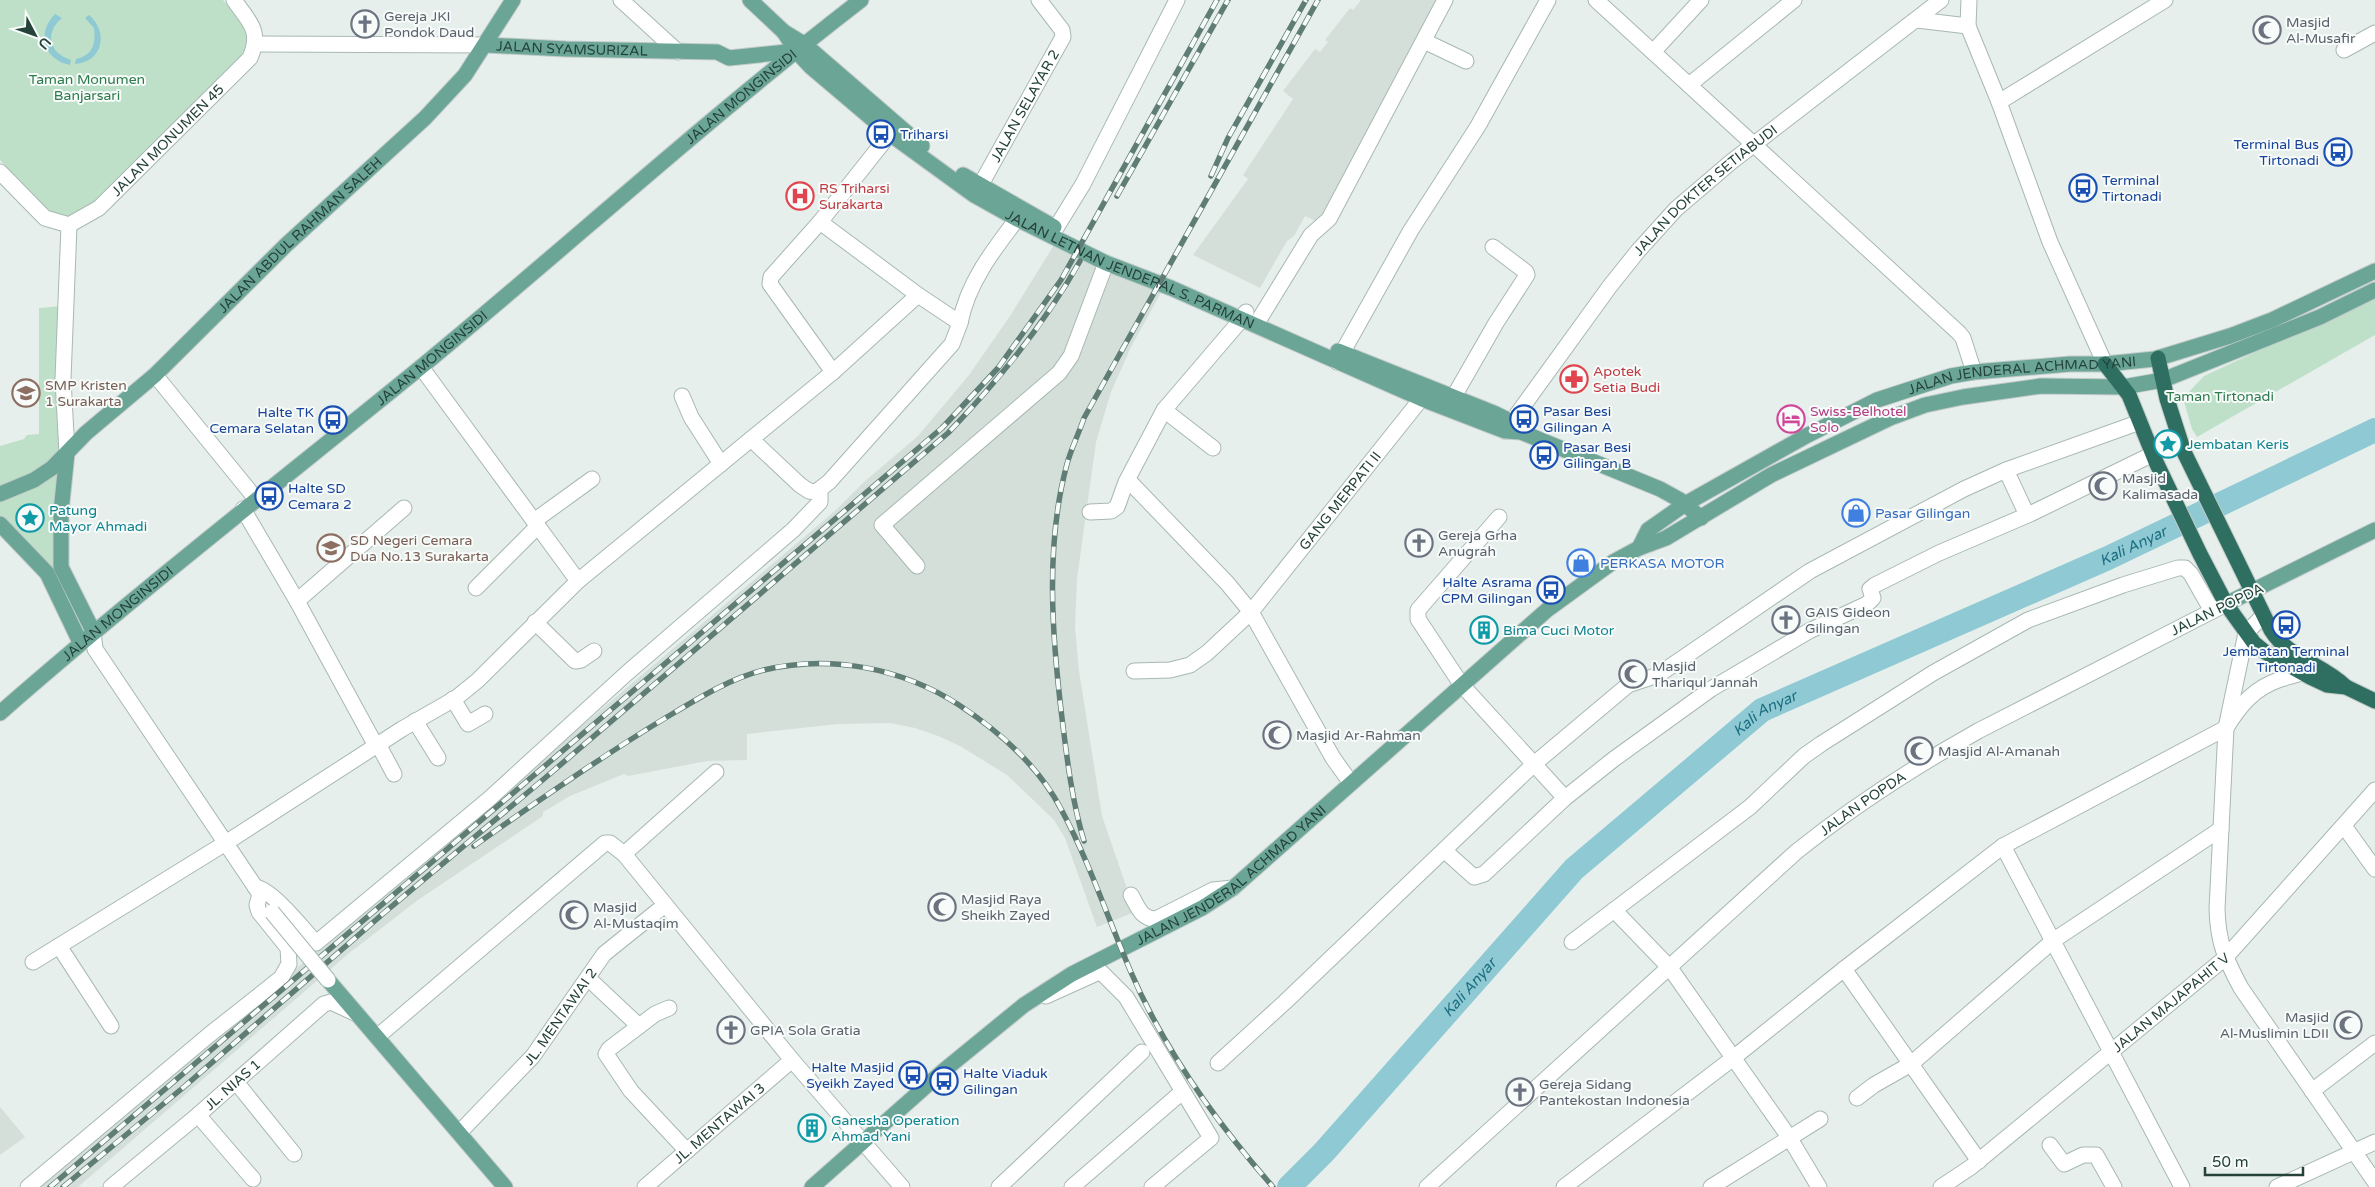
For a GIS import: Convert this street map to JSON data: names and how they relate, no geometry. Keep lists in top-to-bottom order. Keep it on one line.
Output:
{"streets":{"main road":["JALAN SYAMSURIZAL","JALAN MONGINSIDI","JALAN ABDUL RAHMAN SALEH","JALAN LETNAN JENDERAL S. PARMAN","JALAN JENDERAL ACHMAD YANI","JALAN POPDA"],"street":["JALAN SELAYAR 2","JALAN MONUMEN 45","JALAN DOKTER SETIABUDI","GANG MERPATI II","JALAN MAJAPAHIT V","JL. MENTAWAI 2","JL. NIAS 1","JL. MENTAWAI 3"]},"crossings":[["JALAN SYAMSURIZAL","JALAN MONGINSIDI"],["JALAN SYAMSURIZAL","JALAN MONUMEN 45"],["JALAN SYAMSURIZAL","JALAN ABDUL RAHMAN SALEH"],["JALAN SYAMSURIZAL","JALAN LETNAN JENDERAL S. PARMAN"],["JALAN MONGINSIDI","JALAN LETNAN JENDERAL S. PARMAN"],["JALAN SELAYAR 2","JALAN LETNAN JENDERAL S. PARMAN"],["JALAN DOKTER SETIABUDI","JALAN LETNAN JENDERAL S. PARMAN"],["JALAN LETNAN JENDERAL S. PARMAN","JALAN JENDERAL ACHMAD YANI"],["JALAN LETNAN JENDERAL S. PARMAN","GANG MERPATI II"]],"water":["Kali Anyar"],"parks":["Taman Monumen Banjarsari","Taman Tirtonadi"],"places":{"church":["Gereja JKI Pondok Daud","Gereja Grha Anugrah","GAIS Gideon Gilingan","GPIA Sola Gratia","Gereja Sidang Pantekostan Indonesia"],"mosque":["Masjid Al-Musafir","Masjid Kalimasada","Masjid Thariqul Jannah","Masjid Ar-Rahman","Masjid Al-Amanah","Masjid Raya Sheikh Zayed","Masjid Al-Mustaqim","Masjid Al-Muslimin LDII"],"bus stop":["Triharsi","Terminal Bus Tirtonadi","Terminal Tirtonadi","Pasar Besi Gilingan A","Halte TK Cemara Selatan","Pasar Besi Gilingan B","Halte SD Cemara 2","Halte Asrama CPM Gilingan","Jembatan Terminal Tirtonadi","Halte Masjid Syeikh Zayed","Halte Viaduk Gilingan"],"hospital":["RS Triharsi Surakarta"],"pharmacy":["Apotek Setia Budi"],"school or university":["SMP Kristen 1 Surakarta","SD Negeri Cemara Dua No.13 Surakarta"],"hotel":["Swiss-Belhotel Solo"],"place":["Jembatan Keris","Patung Mayor Ahmadi"],"shop":["Pasar Gilingan","PERKASA MOTOR"],"building":["Bima Cuci Motor","Ganesha Operation Ahmad Yani"]},"scale_bar":"50 m","north":"bottom right"}
